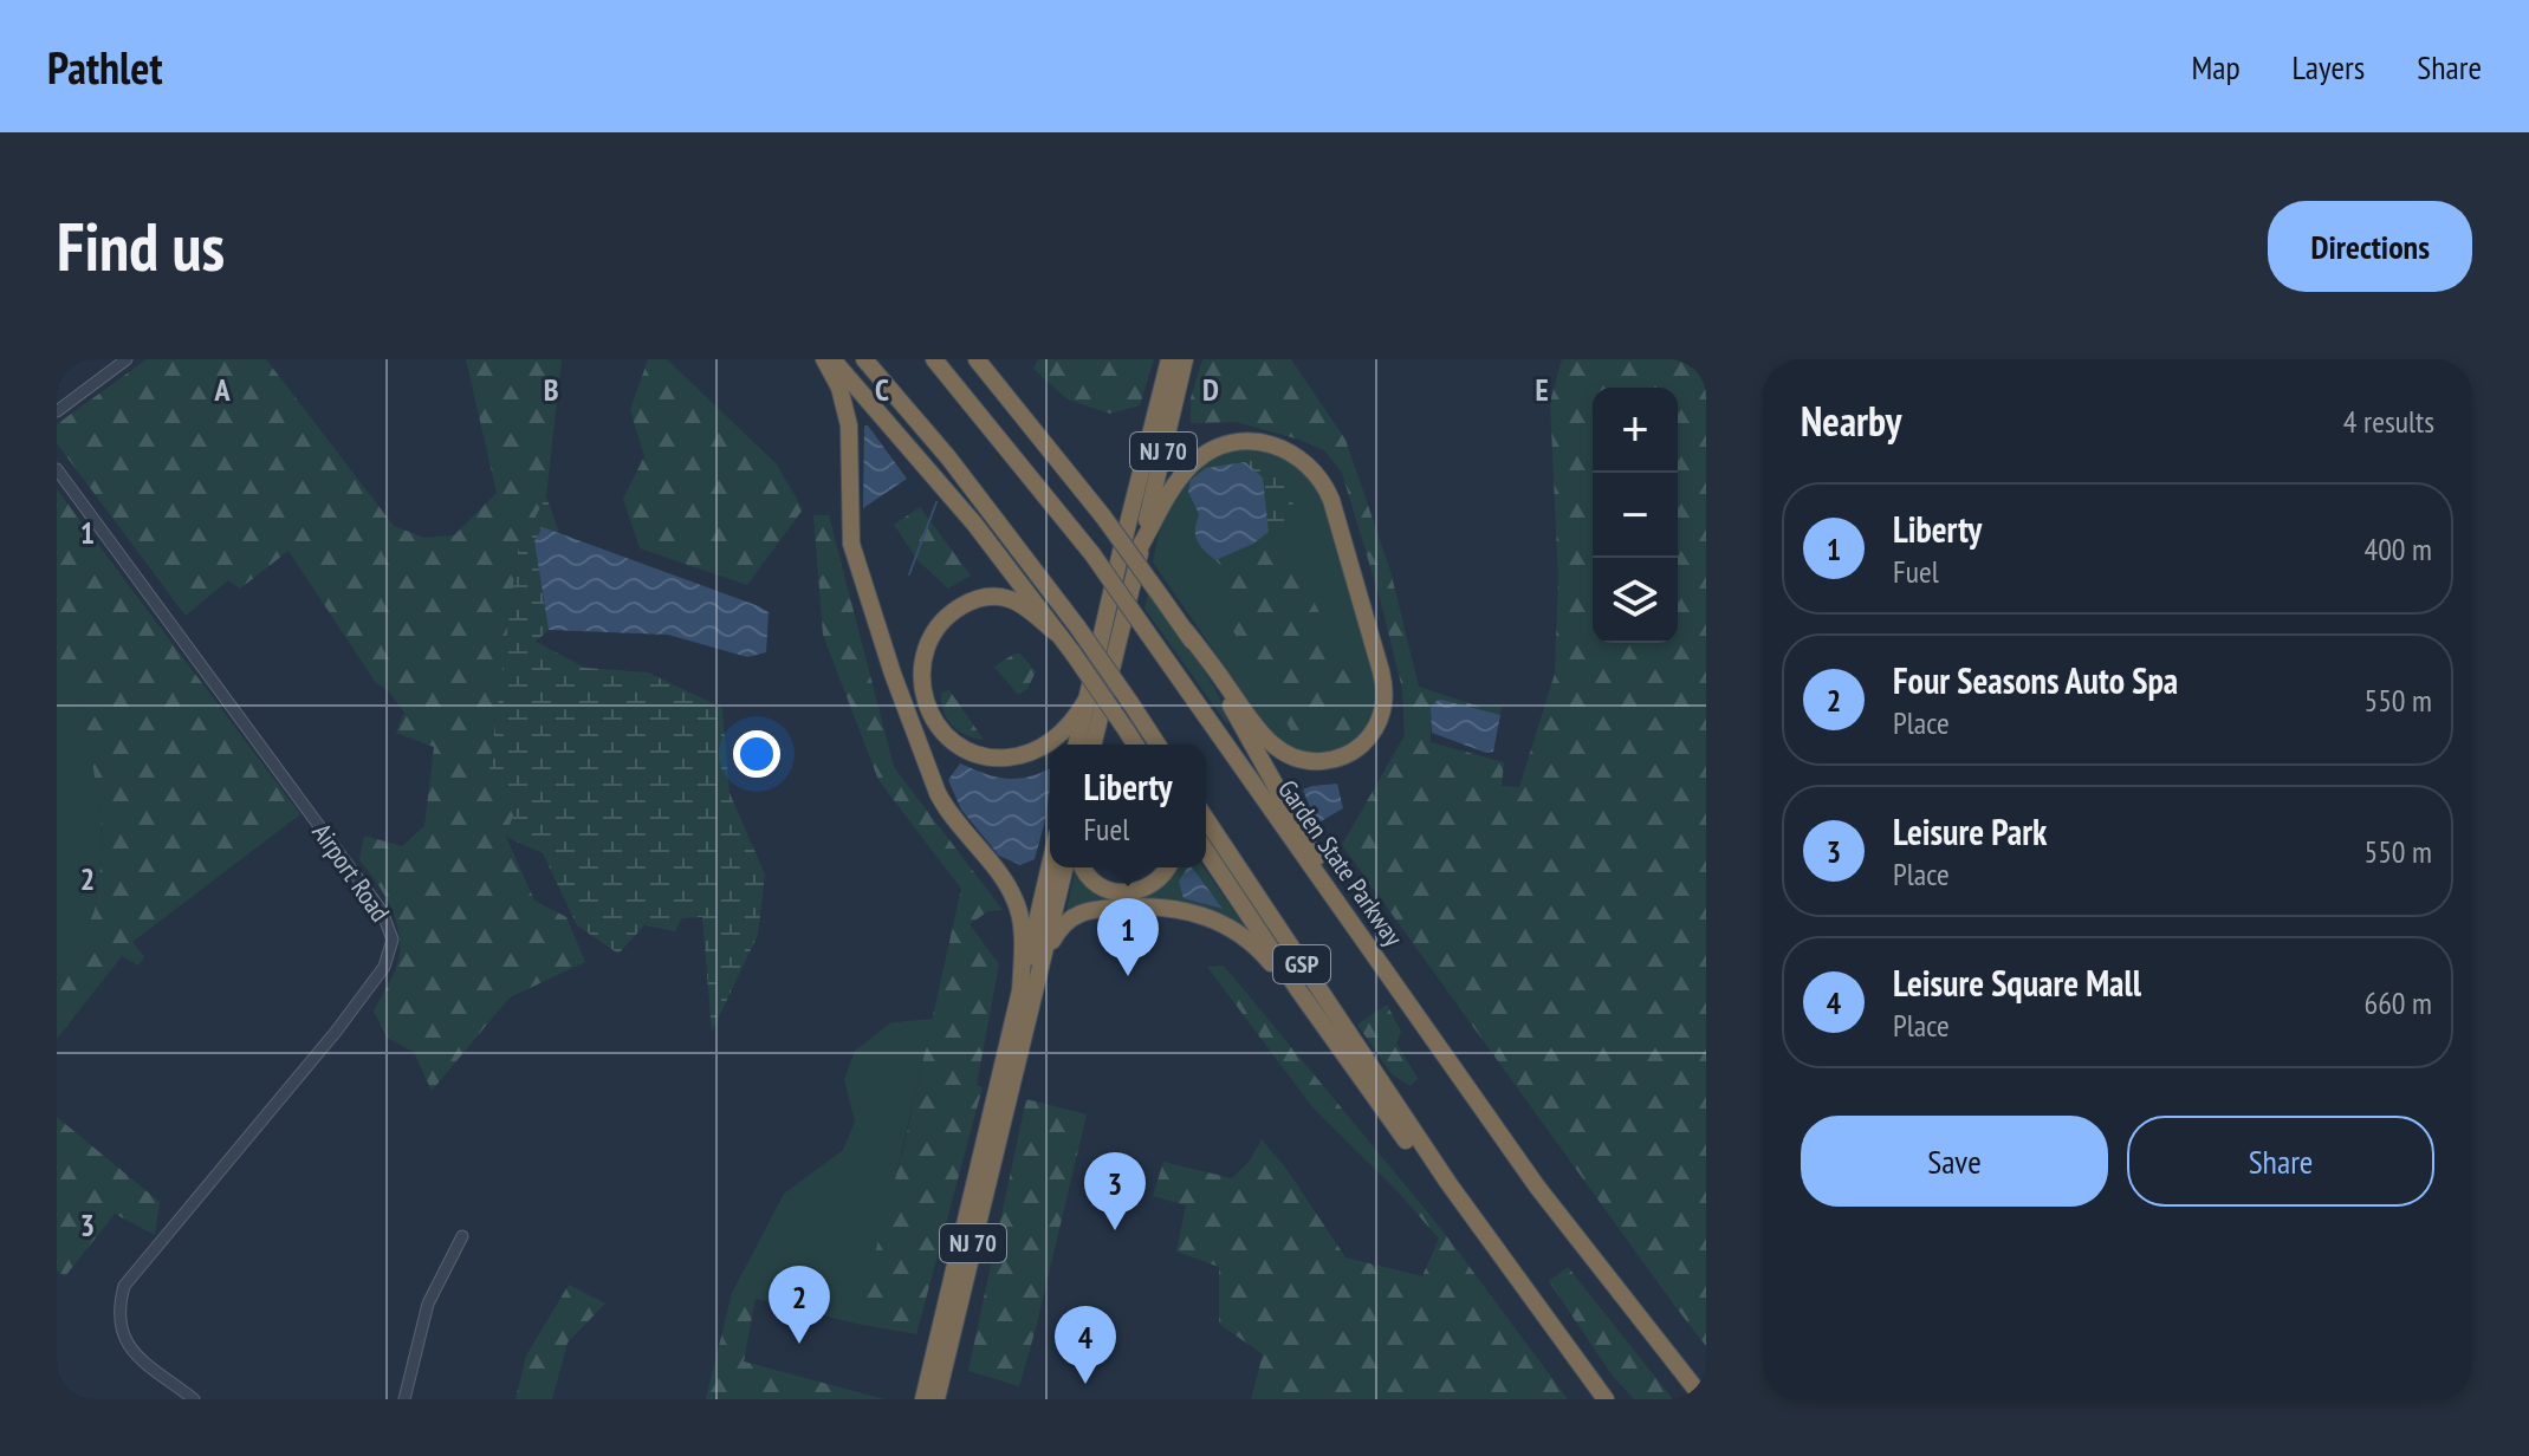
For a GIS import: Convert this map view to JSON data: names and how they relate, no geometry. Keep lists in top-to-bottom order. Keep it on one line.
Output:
{"streets":{"highway":["NJ 70","Garden State Parkway","GSP"],"street":["Airport Road"]},"page":{"header":"Pathlet","nav":["Map","Layers","Share"],"buttons":["Directions",["Save","Share"]],"title":"Find us","heading":["Nearby","4 results"],"map_buttons":["+","−"],"list":[{"mark":"1","name":"Liberty","note":"Fuel","value":"400 m"},{"mark":"2","name":"Four Seasons Auto Spa","note":"Place","value":"550 m"},{"mark":"3","name":"Leisure Park","note":"Place","value":"550 m"},{"mark":"4","name":"Leisure Square Mall","note":"Place","value":"660 m"}],"popup":["Liberty","Fuel"],"pins":["1","3","2","4"]},"grid":{"columns":["A","B","C","D","E"],"rows":["1","2","3"]}}
